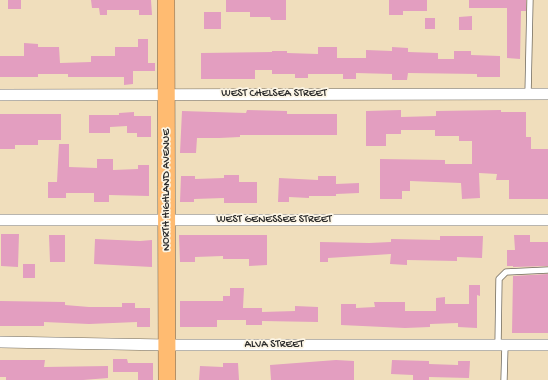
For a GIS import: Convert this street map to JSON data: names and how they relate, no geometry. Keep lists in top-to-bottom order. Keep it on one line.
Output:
{"streets":{"main road":["NORTH HIGHLAND AVENUE"],"street":["WEST CHELSEA STREET","WEST GENESSEE STREET","ALVA STREET"]},"crossings":[["WEST CHELSEA STREET","NORTH HIGHLAND AVENUE"],["NORTH HIGHLAND AVENUE","WEST GENESSEE STREET"],["NORTH HIGHLAND AVENUE","ALVA STREET"]]}
